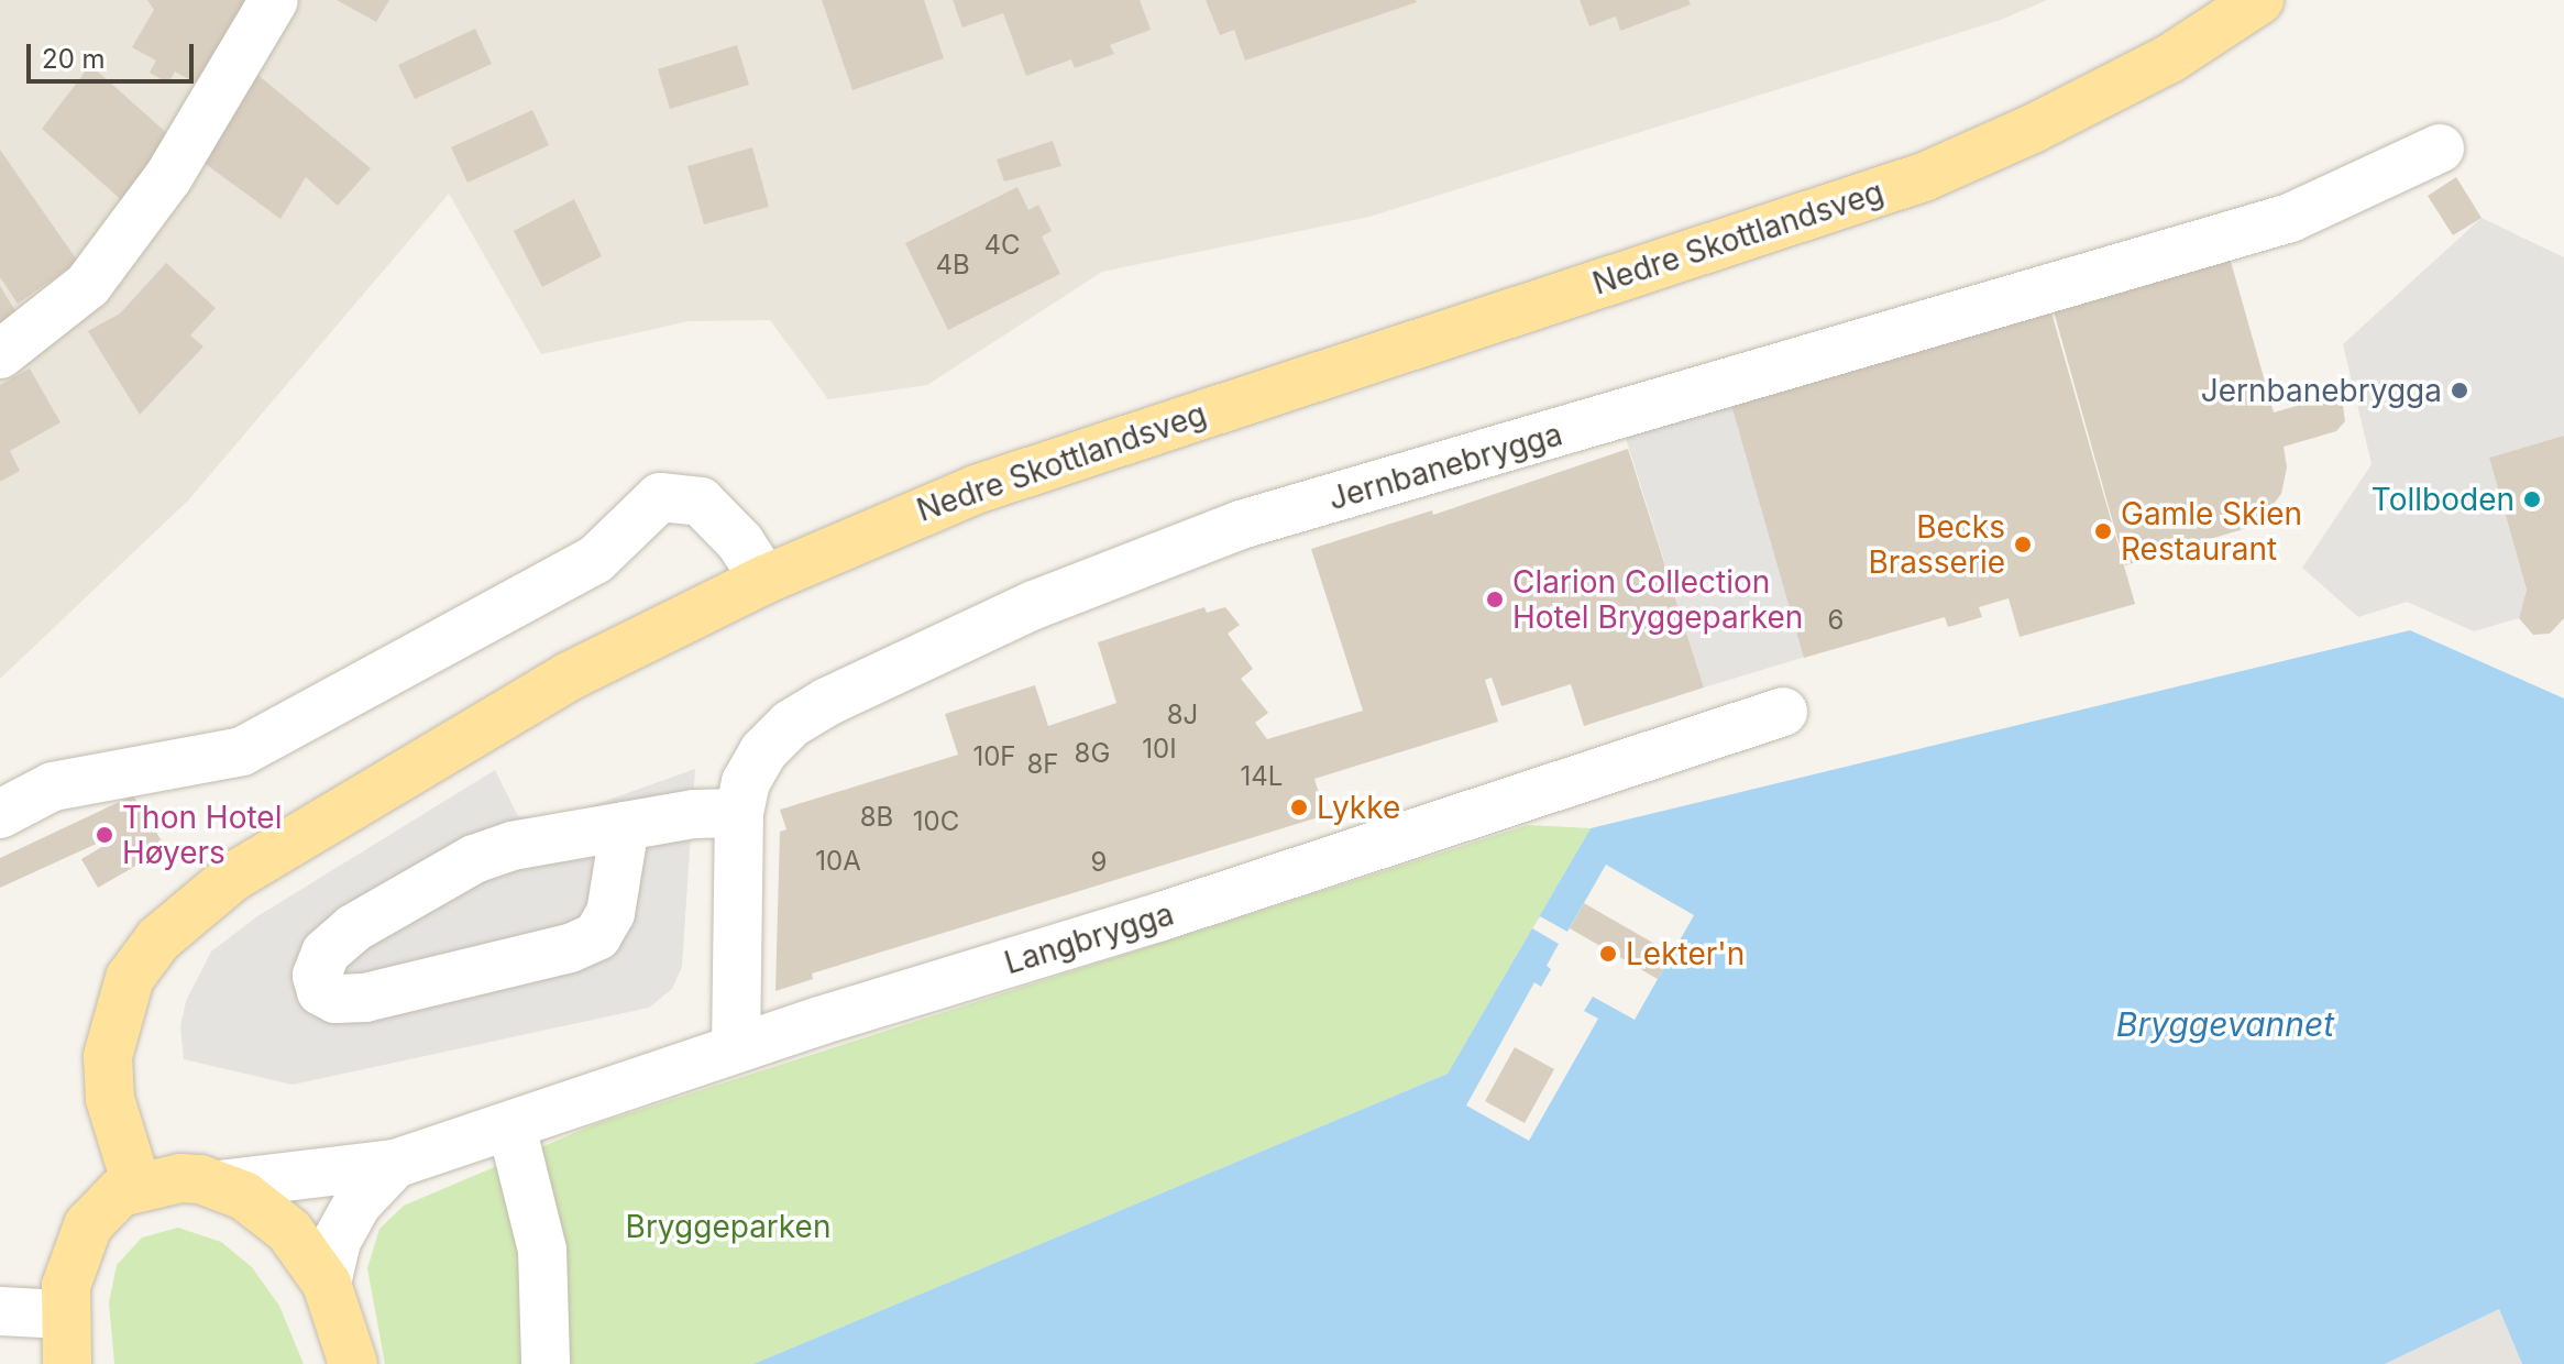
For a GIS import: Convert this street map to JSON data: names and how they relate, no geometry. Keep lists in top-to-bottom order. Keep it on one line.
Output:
{"streets":{"main road":["Nedre Skottlandsveg"],"street":["Jernbanebrygga","Langbrygga"]},"crossings":[["Jernbanebrygga","Langbrygga"]],"water":["Bryggevannet"],"parks":["Bryggeparken"],"places":["Jernbanebrygga","Tollboden","Gamle Skien Restaurant","Becks Brasserie","Clarion Collection Hotel Bryggeparken","Lykke","Thon Hotel Høyers","Lekter'n"],"house_numbers":["4C","4B","6","8J","10I","8G","10F","8F","14L","8B","10C","10A","9"],"scale_bar":"20 m"}
